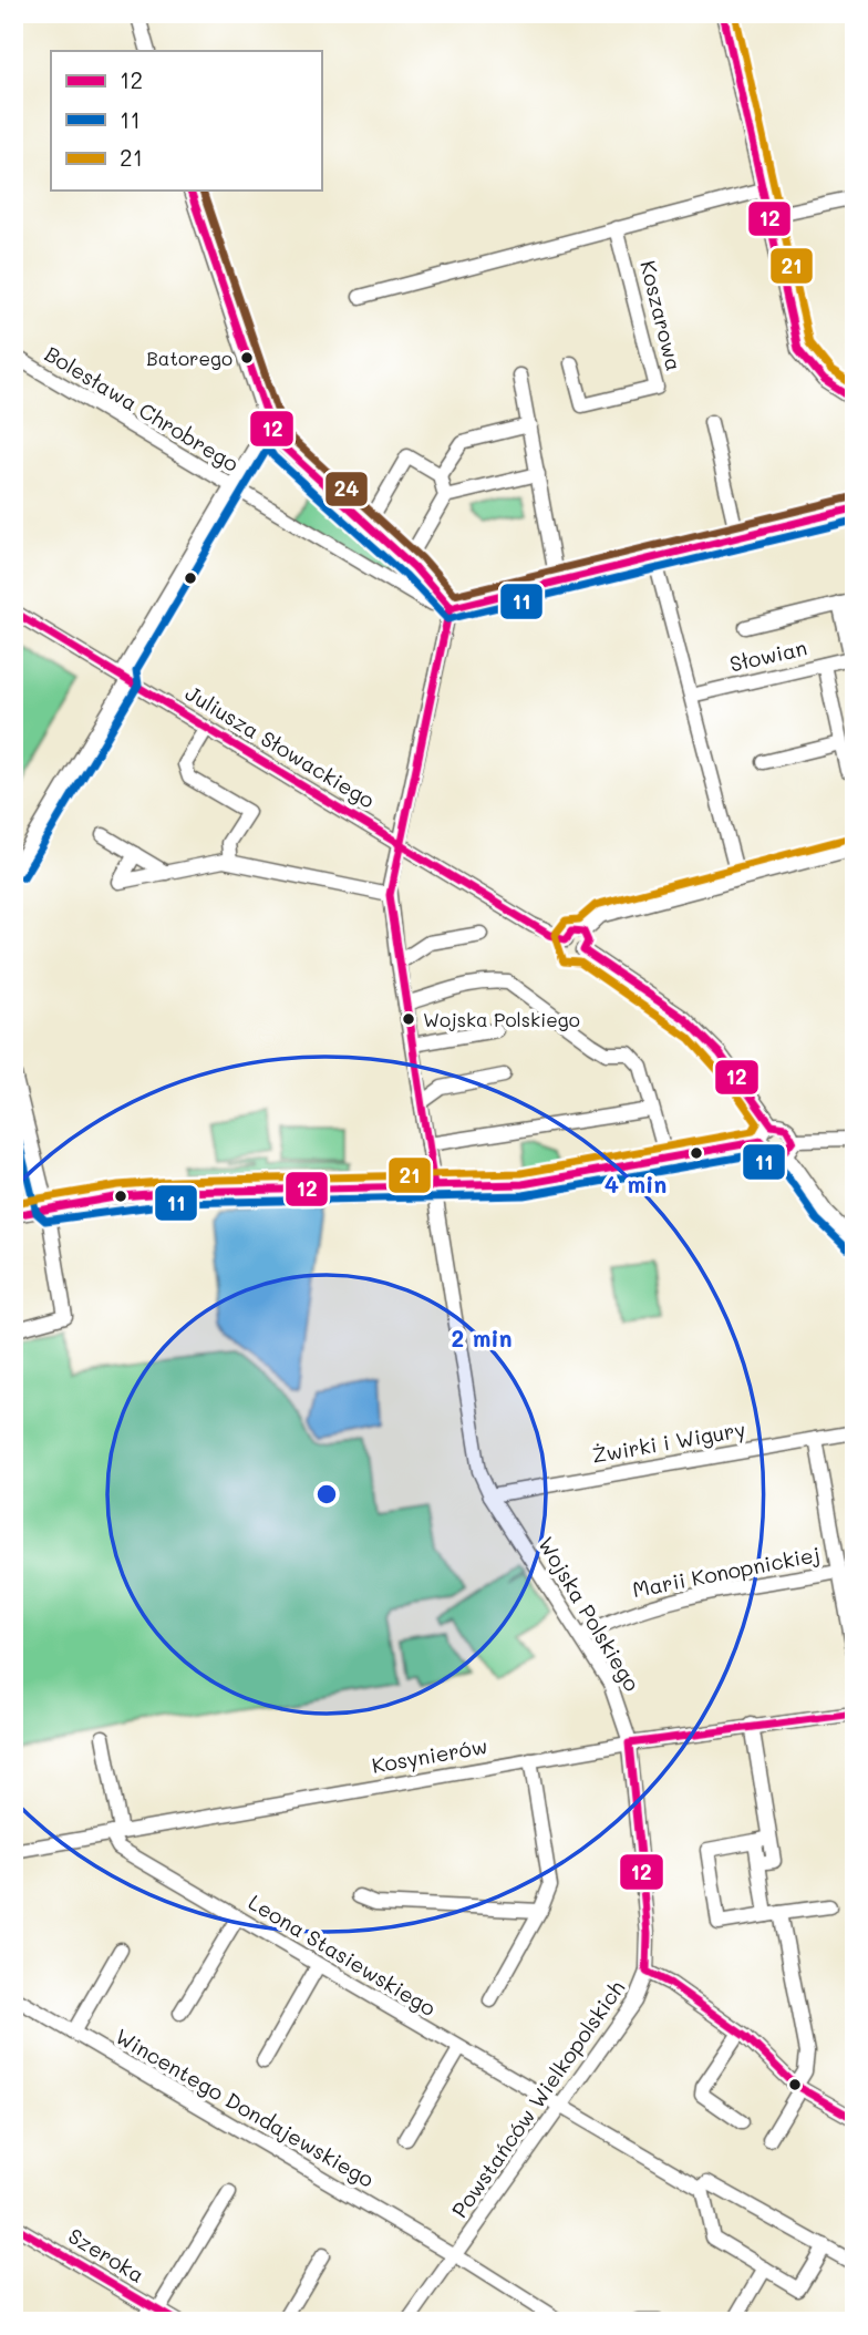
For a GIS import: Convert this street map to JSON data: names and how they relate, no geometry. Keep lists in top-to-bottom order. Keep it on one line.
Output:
{"streets":{"street":["Koszarowa","Bolesława Chrobrego","Słowian","Juliusza Słowackiego","Żwirki i Wigury","Marii Konopnickiej","Wojska Polskiego","Kosynierów","Leona Stasiewskiego","Powstańców Wielkopolskich","Wincentego Dondajewskiego","Szeroka"]},"crossings":[["Bolesława Chrobrego","Wojska Polskiego"],["Juliusza Słowackiego","Wojska Polskiego"],["Żwirki i Wigury","Wojska Polskiego"],["Marii Konopnickiej","Wojska Polskiego"],["Wojska Polskiego","Kosynierów"],["Wojska Polskiego","Powstańców Wielkopolskich"],["Kosynierów","Leona Stasiewskiego"],["Kosynierów","Powstańców Wielkopolskich"],["Leona Stasiewskiego","Powstańców Wielkopolskich"],["Powstańców Wielkopolskich","Wincentego Dondajewskiego"]],"places":["Batorego","Wojska Polskiego"],"lines":["transit line 12","transit line 21","transit line 24","transit line 11"],"legend":["12","11","21"],"rings":["4 min","2 min"]}
